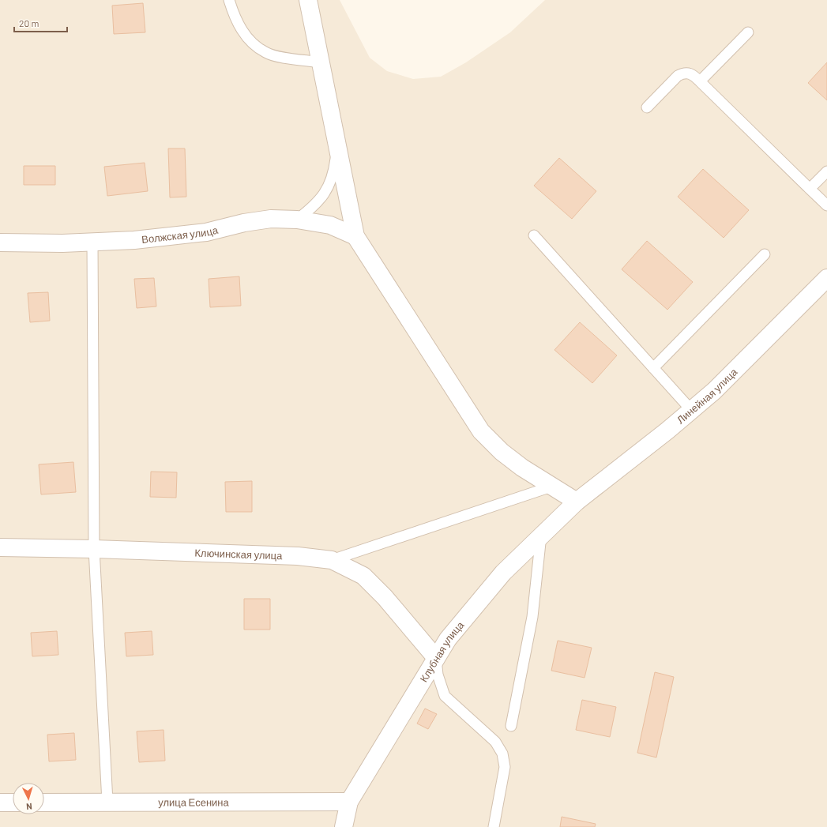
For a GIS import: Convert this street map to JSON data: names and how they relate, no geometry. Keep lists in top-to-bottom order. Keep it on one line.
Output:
{"streets":{"street":["Волжская улица","Линейная улица","Ключинская улица","Клубная улица","улица Есенина"]},"crossings":[["Линейная улица","Клубная улица"],["Ключинская улица","Клубная улица"],["Клубная улица","улица Есенина"]],"scale_bar":"20 m","north":"bottom"}
